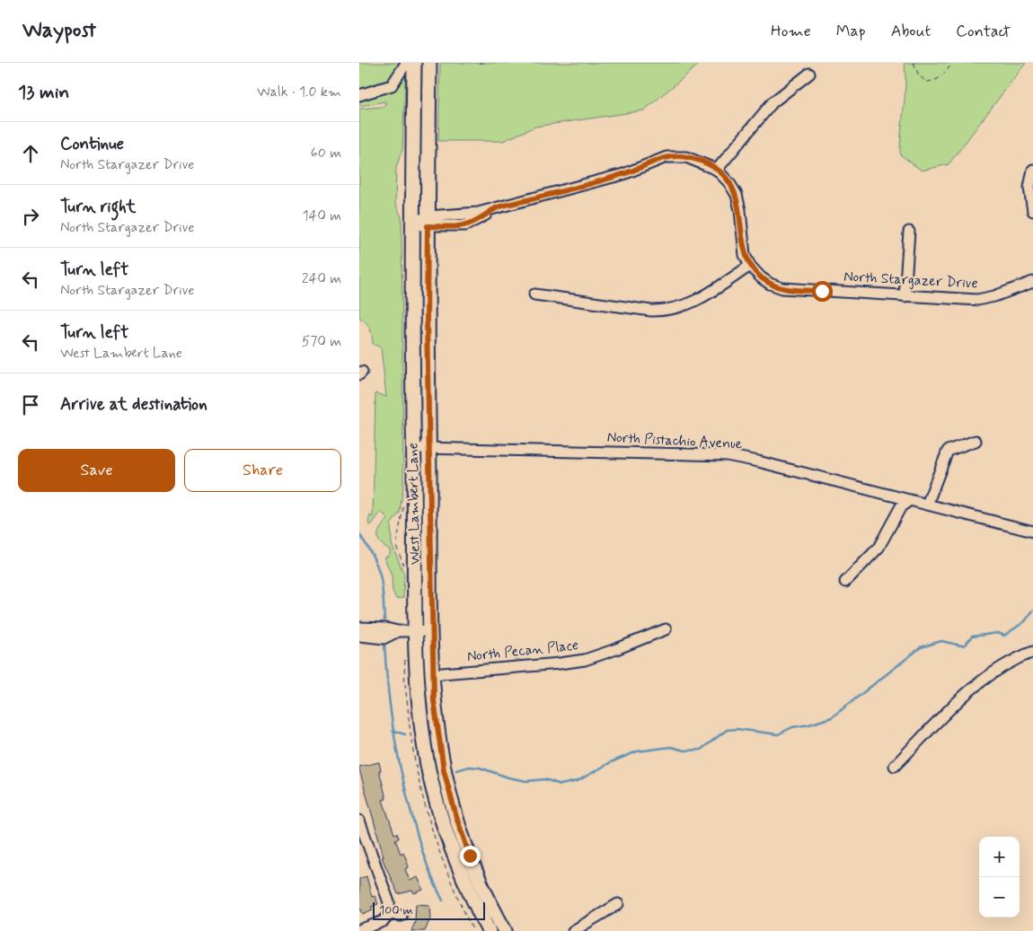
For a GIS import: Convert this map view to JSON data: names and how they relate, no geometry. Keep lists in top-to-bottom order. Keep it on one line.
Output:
{"streets":{"main road":["West Lambert Lane"],"street":["North Stargazer Drive","North Pistachio Avenue","North Pecan Place"]},"crossings":[["North Stargazer Drive","West Lambert Lane"],["North Pistachio Avenue","West Lambert Lane"],["West Lambert Lane","North Pecan Place"]],"scale_bar":"100 m","page":{"header":"Waypost","nav":["Home","Map","About","Contact"],"heading":["13 min","Walk · 1.0 km"],"list":[["Continue","North Stargazer Drive","60 m"],["Turn right","North Stargazer Drive","140 m"],["Turn left","North Stargazer Drive","240 m"],["Turn left","West Lambert Lane","570 m"],"Arrive at destination"],"buttons":["Save","Share"],"map_buttons":["+","−"],"scale":"100 m"}}
